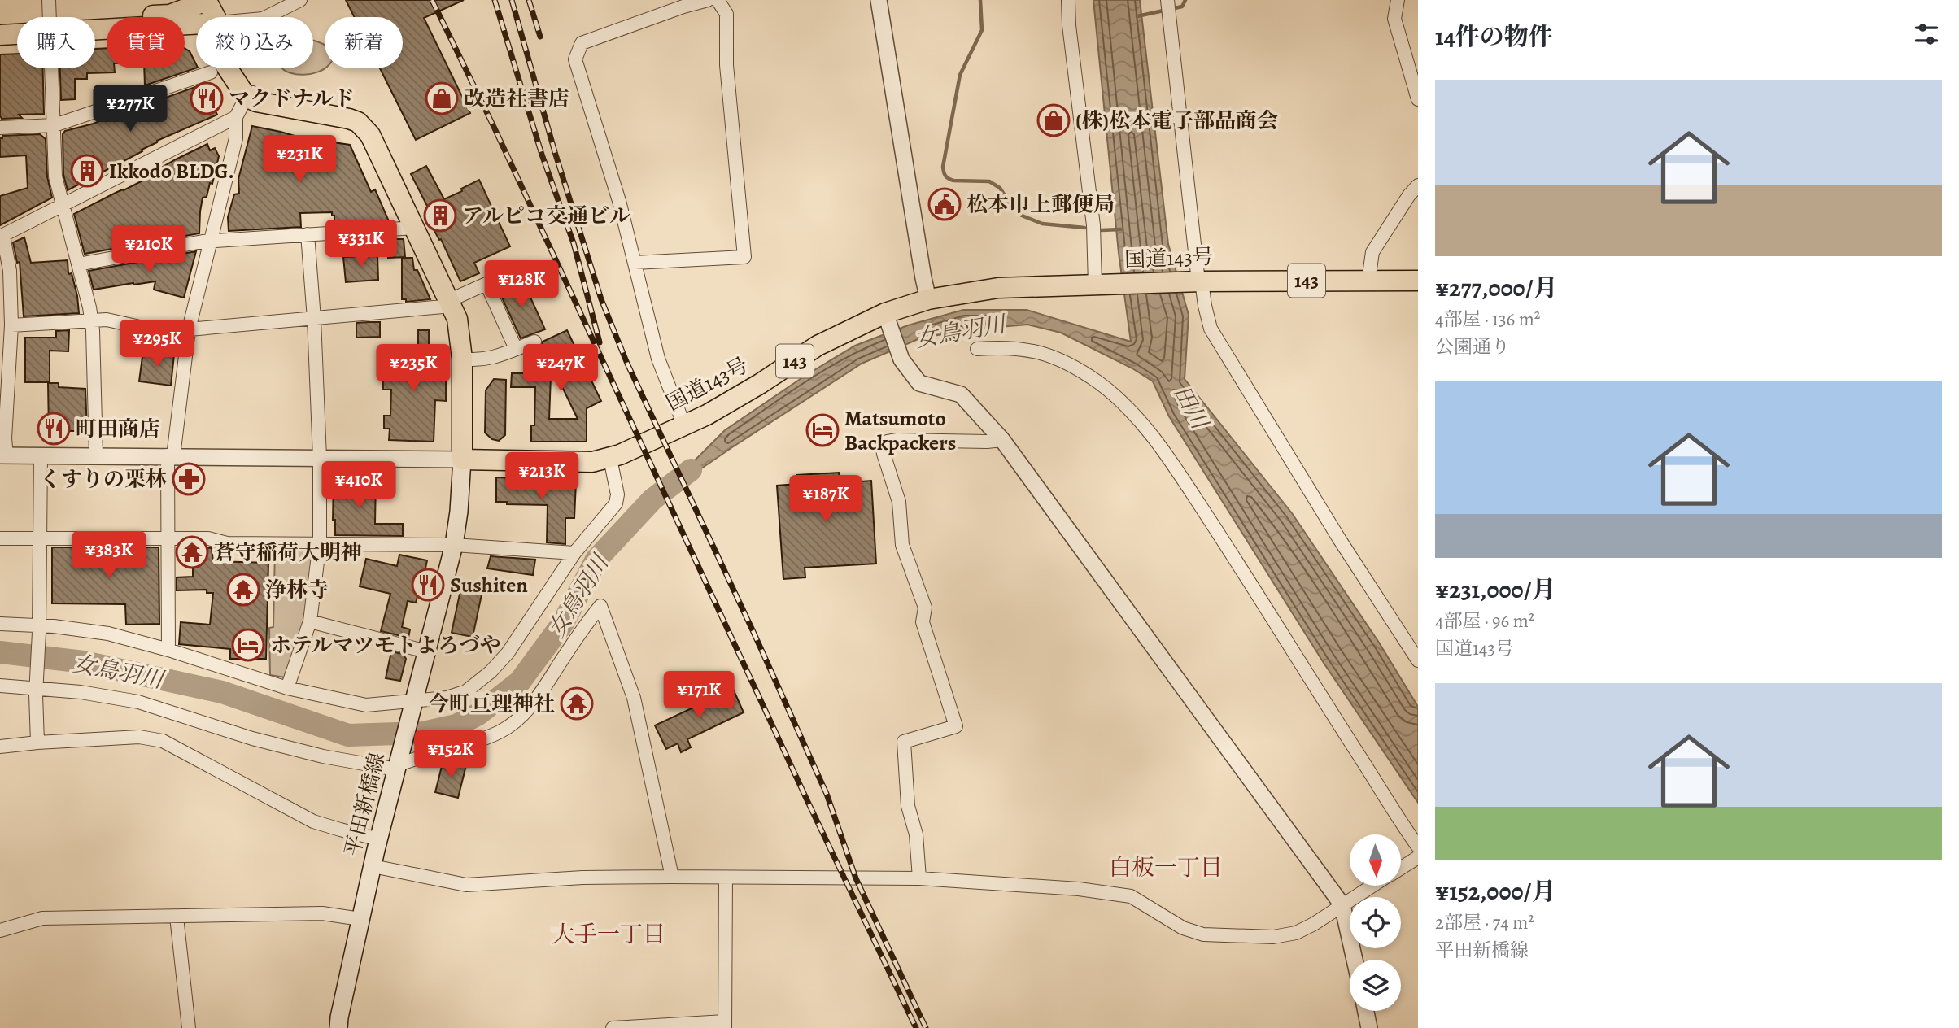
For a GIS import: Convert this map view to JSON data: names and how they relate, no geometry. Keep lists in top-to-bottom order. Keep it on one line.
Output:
{"streets":{"highway":["国道143号","143"],"main road":["平田新橋線"]},"crossings":[["国道143号","平田新橋線"]],"districts":["白板一丁目","大手一丁目"],"water":["女鳥羽川","田川"],"places":{"restaurant":["マクドナルド","町田商店","Sushiten"],"shop":["改造社書店","(株)松本電子部品商会"],"building":["Ikkodo BLDG.","アルピコ交通ビル"],"public building":["松本巾上郵便局"],"hotel":["Matsumoto Backpackers","ホテルマツモトよろづや"],"pharmacy":["くすりの栗林"],"temple":["蒼守稲荷大明神","浄林寺","今町亘理神社"]},"north":"bottom","page":{"heading":"14件の物件","chip":["購入","賃貸","絞り込み","新着"],"list":[{"name":"¥277,000/月","note":"4部屋 · 136 m² · 公園通り"},{"name":"¥231,000/月","note":"4部屋 · 96 m² · 国道143号"},{"name":"¥152,000/月","note":"2部屋 · 74 m² · 平田新橋線"}],"price":["¥277K","¥231K","¥331K","¥210K","¥128K","¥295K","¥235K","¥247K","¥213K","¥410K","¥187K","¥383K","¥171K","¥152K"]}}
